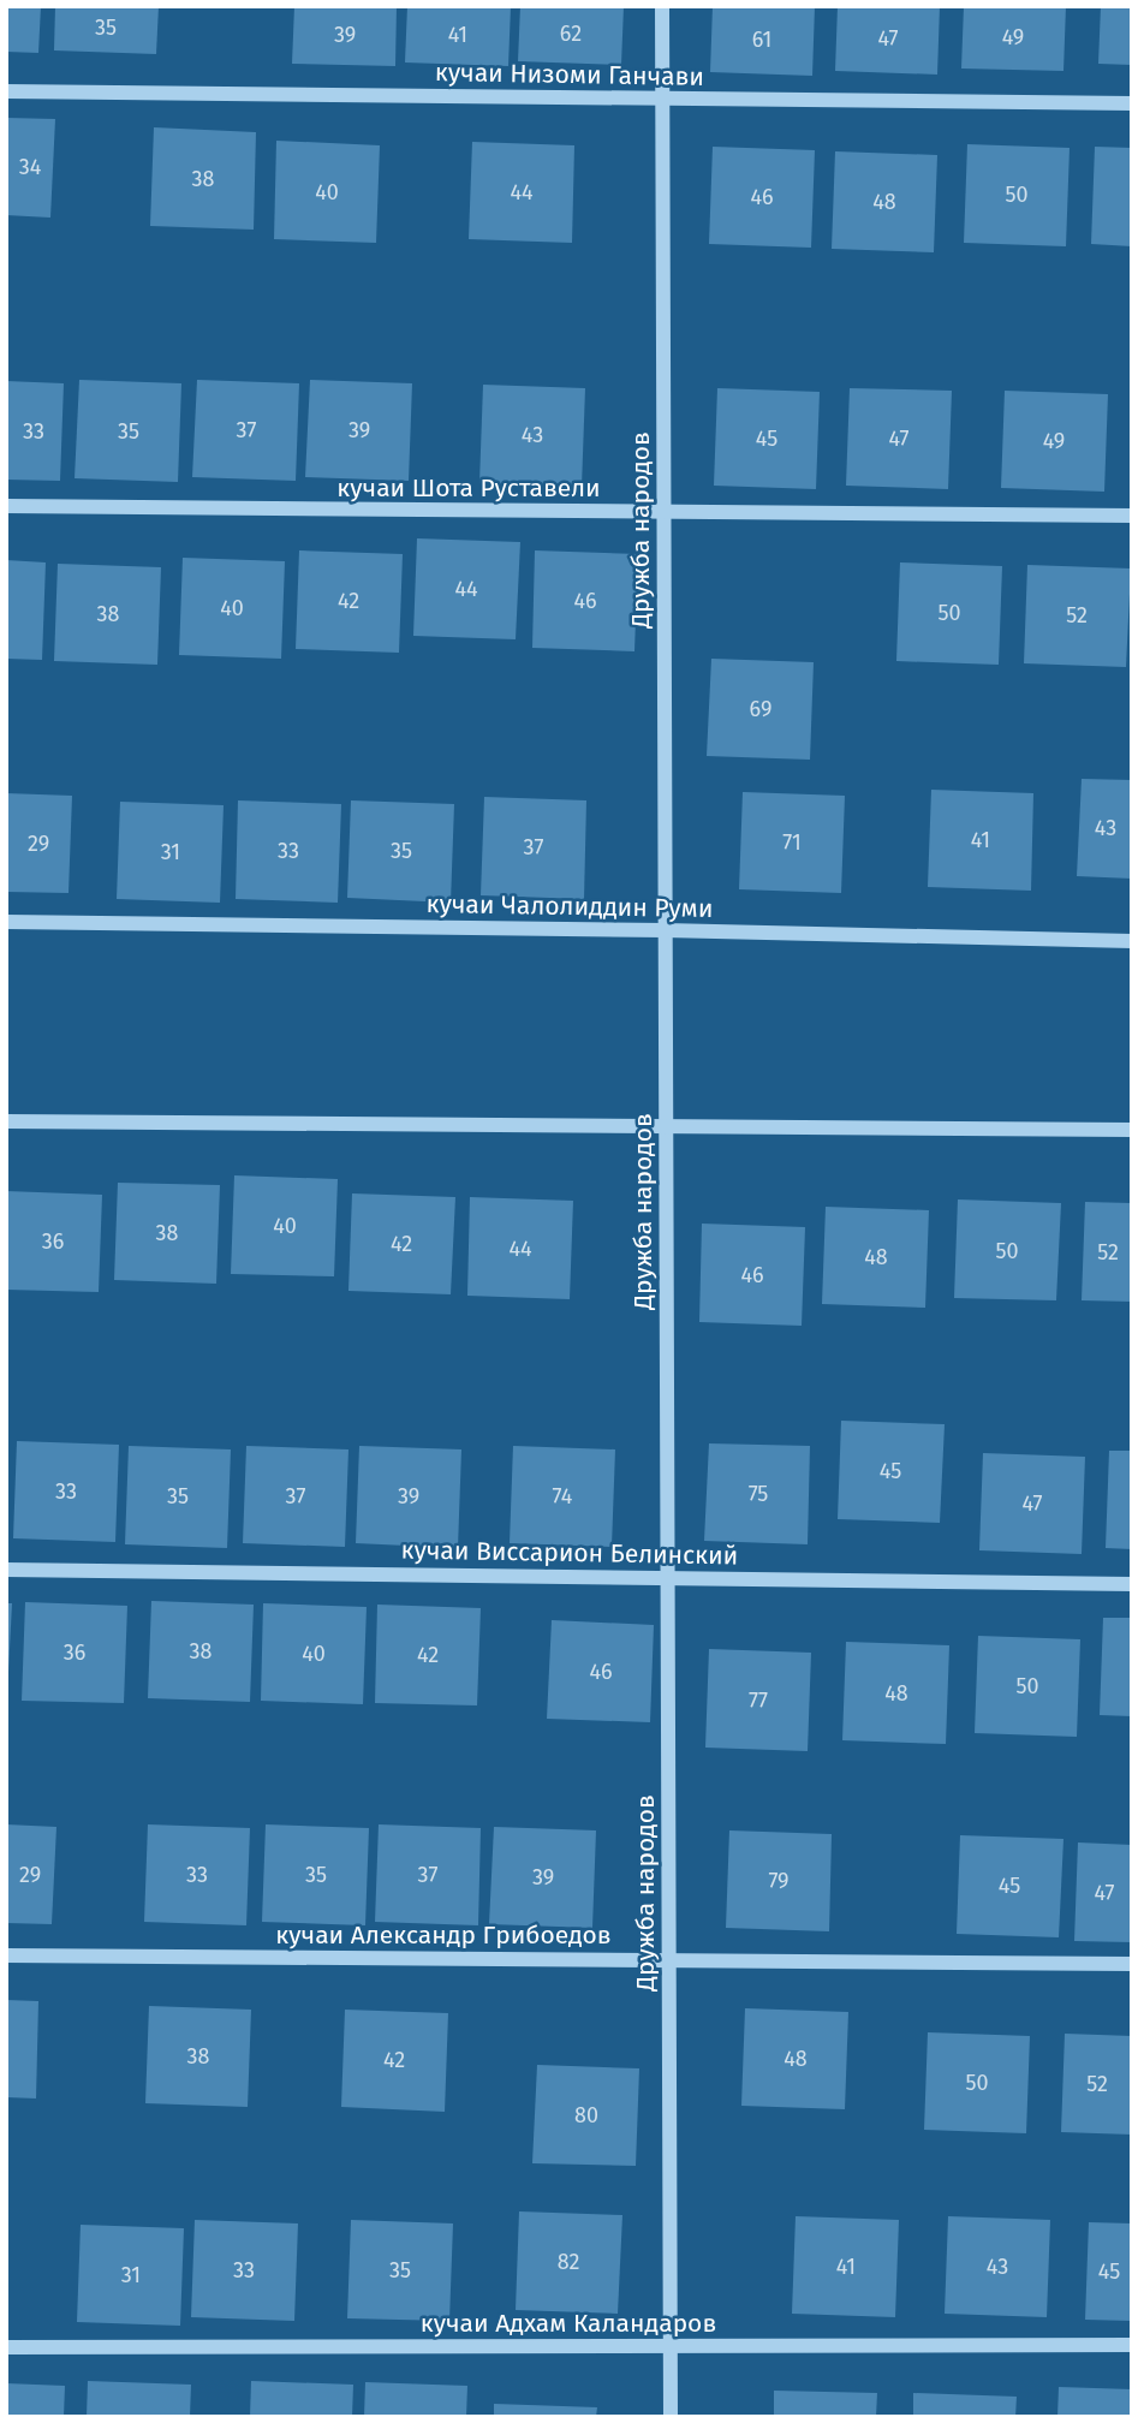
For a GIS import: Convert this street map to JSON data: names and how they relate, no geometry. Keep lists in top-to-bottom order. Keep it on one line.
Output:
{"streets":{"street":["кучаи Низоми Ганчави","кучаи Шота Руставели","Дружба народов","кучаи Чалолиддин Руми","кучаи Виссарион Белинский","кучаи Александр Грибоедов","кучаи Адхам Каландаров"]},"crossings":[["кучаи Низоми Ганчави","Дружба народов"],["кучаи Шота Руставели","Дружба народов"],["Дружба народов","кучаи Чалолиддин Руми"],["Дружба народов","кучаи Виссарион Белинский"],["Дружба народов","кучаи Александр Грибоедов"],["Дружба народов","кучаи Адхам Каландаров"]],"house_numbers":["35","62","39","41","49","47","61","34","38","40","44","50","46","48","37","39","33","35","43","45","47","49","44","42","46","40","50","38","52","69","43","41","71","29","37","33","35","31","40","38","36","42","44","50","52","48","46","45","33","75","35","37","39","74","47","38","36","40","42","46","50","48","77","29","33","35","37","39","79","45","47","38","48","42","50","52","80","82","41","43","33","35","45","31"]}
